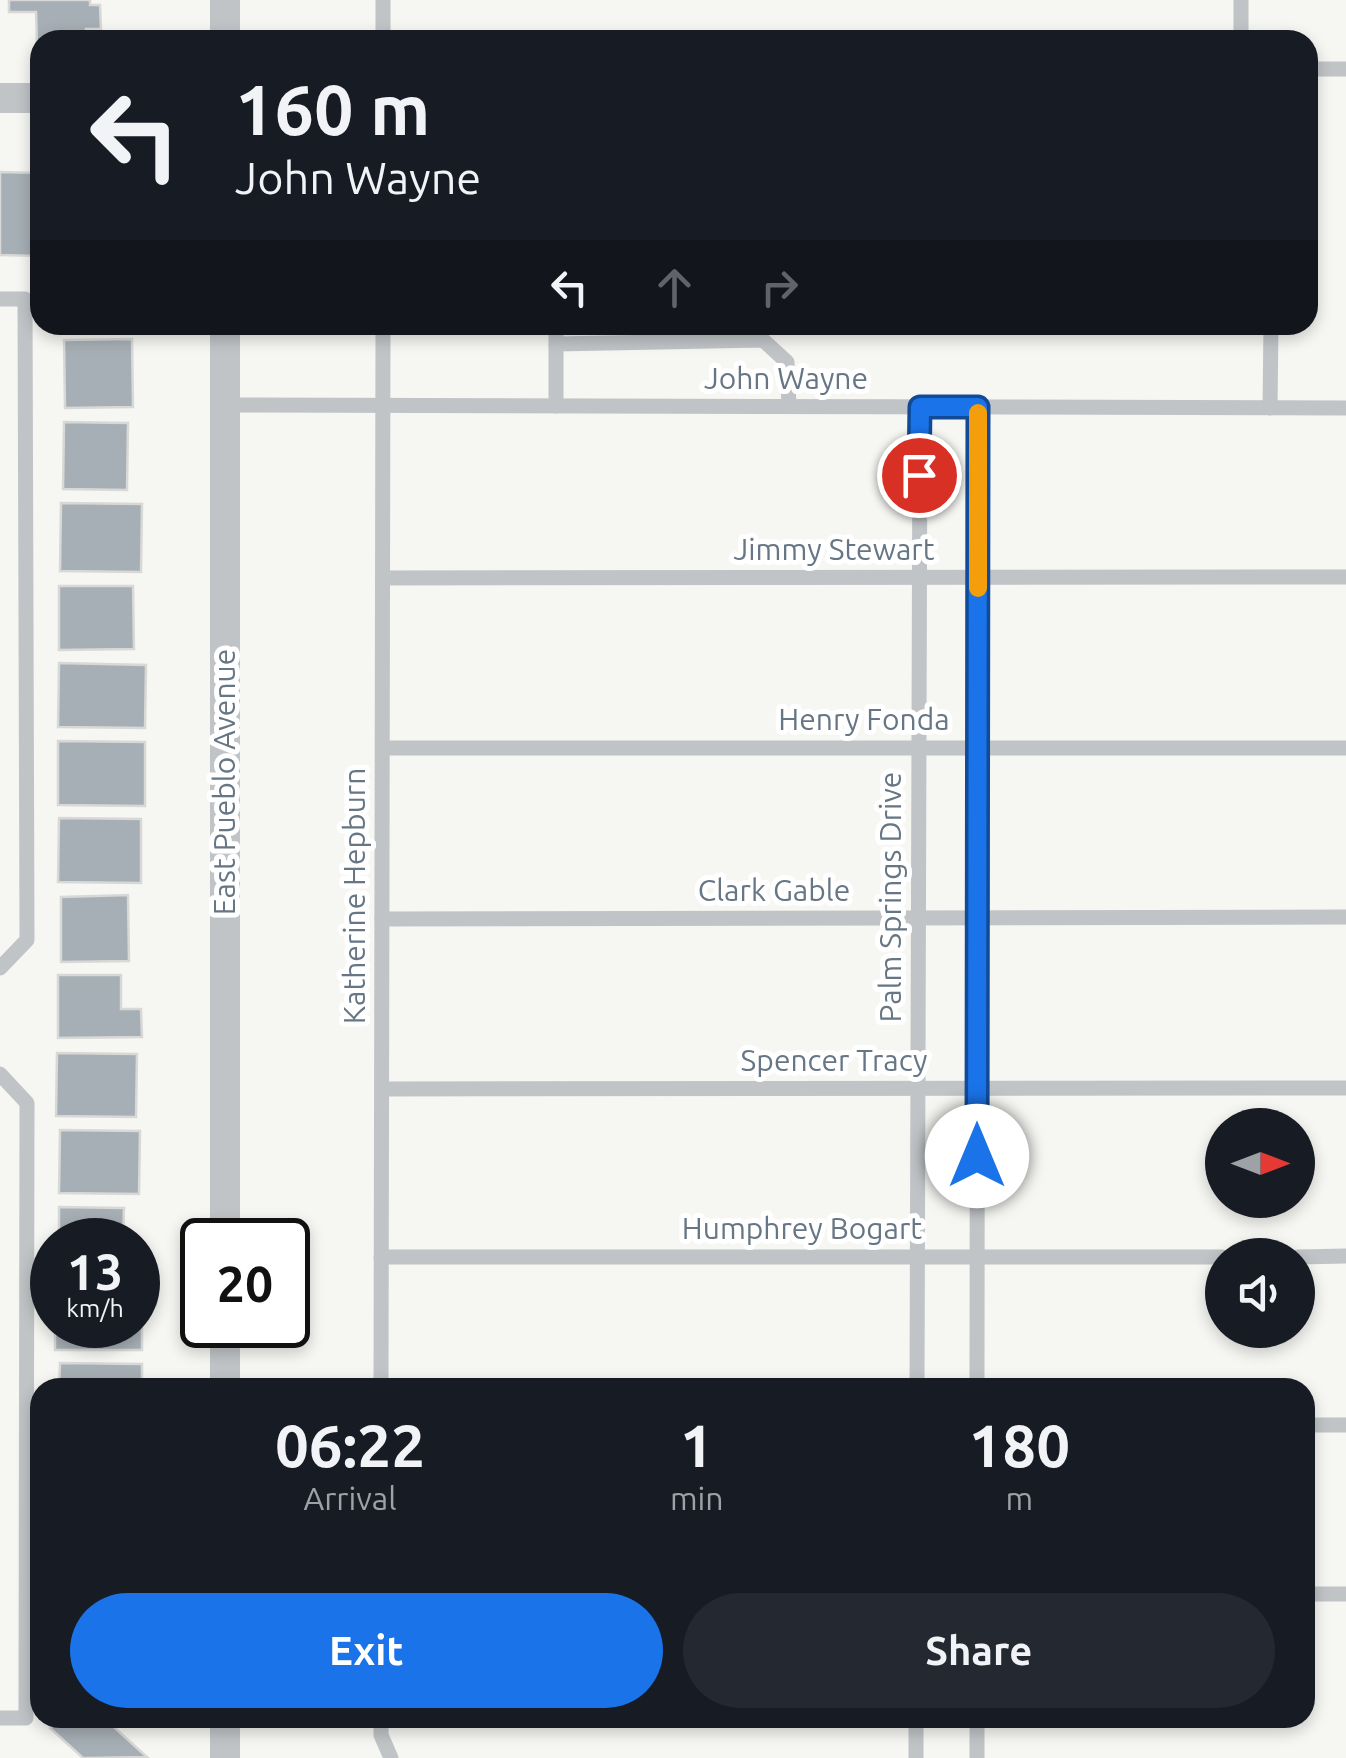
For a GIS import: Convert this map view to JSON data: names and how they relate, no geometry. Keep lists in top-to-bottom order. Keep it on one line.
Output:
{"streets":{"street":["East Pueblo Avenue"],"lane":["John Wayne","Jimmy Stewart","Henry Fonda","Clark Gable","Katherine Hepburn","Palm Springs Drive","Spencer Tracy","Humphrey Bogart"]},"crossings":[["John Wayne","East Pueblo Avenue"],["John Wayne","Katherine Hepburn"],["John Wayne","Palm Springs Drive"],["Jimmy Stewart","Katherine Hepburn"],["Jimmy Stewart","Palm Springs Drive"],["Henry Fonda","Katherine Hepburn"],["Henry Fonda","Palm Springs Drive"],["Clark Gable","Katherine Hepburn"],["Clark Gable","Palm Springs Drive"],["Katherine Hepburn","Spencer Tracy"],["Katherine Hepburn","Humphrey Bogart"],["Palm Springs Drive","Spencer Tracy"],["Palm Springs Drive","Humphrey Bogart"]],"north":"right","page":{"turn":["160 m","John Wayne"],"speed":"13 km/h","limit":"20","eta":["06:22","Arrival","1","min","180","m"],"buttons":["Exit","Share"]}}
